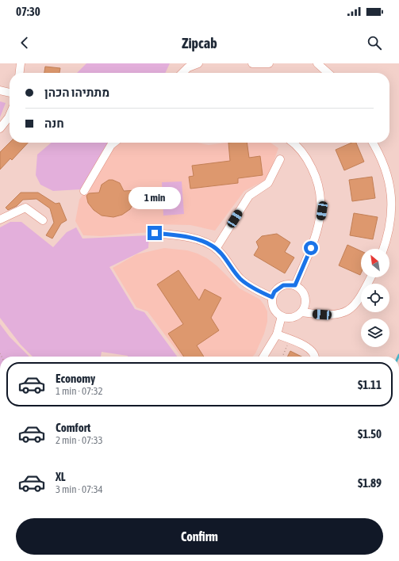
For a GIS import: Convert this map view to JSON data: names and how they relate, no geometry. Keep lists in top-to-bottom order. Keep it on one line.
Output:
{"north":"top left","page":{"status":"07:30","header":"Zipcab","banner":["מתתיהו הכהן","חנה"],"bubble":"1 min","list":[{"name":"Economy","note":"1 min · 07:32","value":"$1.11"},{"name":"Comfort","note":"2 min · 07:33","value":"$1.50"},{"name":"XL","note":"3 min · 07:34","value":"$1.89"}],"buttons":"Confirm"}}
